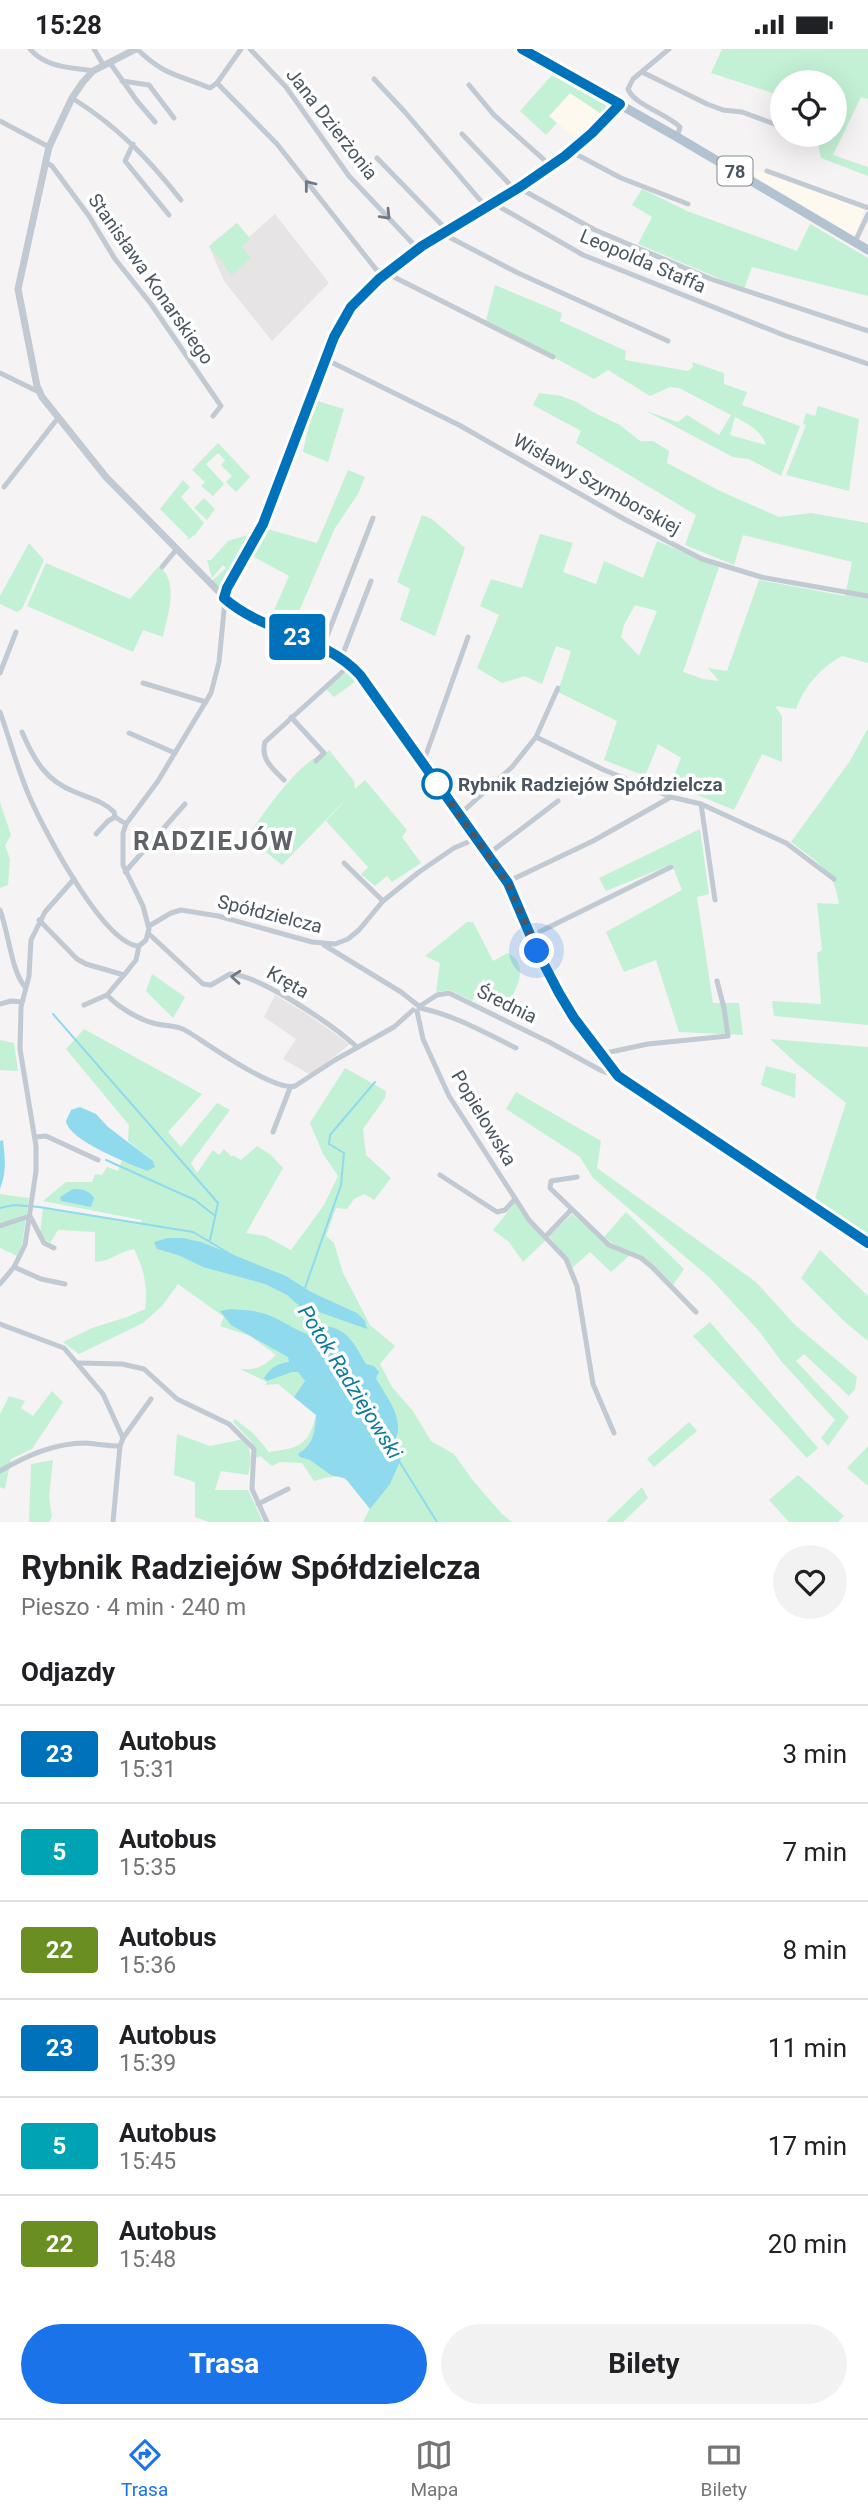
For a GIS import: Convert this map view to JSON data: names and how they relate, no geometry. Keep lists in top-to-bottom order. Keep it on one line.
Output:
{"streets":{"main road":["78"],"street":["Jana Dzierżonia","Leopolda Staffa","Stanisława Konarskiego","Wisławy Szymborskiej","Spółdzielcza","Kręta","Średnia","Popielowska"]},"crossings":[["Średnia","Popielowska"]],"one_way":["Kręta"],"districts":["RADZIEJÓW"],"water":["Potok Radziejowski"],"places":["Rybnik Radziejów Spółdzielcza"],"lines":["bus line 23"],"page":{"status":"15:28","on_map":"23","heading":[["Rybnik Radziejów Spółdzielcza","Pieszo · 4 min · 240 m"],"Odjazdy"],"list":[{"mark":"23","name":"Autobus","note":"15:31","value":"3 min"},{"mark":"5","name":"Autobus","note":"15:35","value":"7 min"},{"mark":"22","name":"Autobus","note":"15:36","value":"8 min"},{"mark":"23","name":"Autobus","note":"15:39","value":"11 min"},{"mark":"5","name":"Autobus","note":"15:45","value":"17 min"},{"mark":"22","name":"Autobus","note":"15:48","value":"20 min"}],"buttons":["Trasa","Bilety"],"tabs":["Trasa","Mapa","Bilety"]}}
